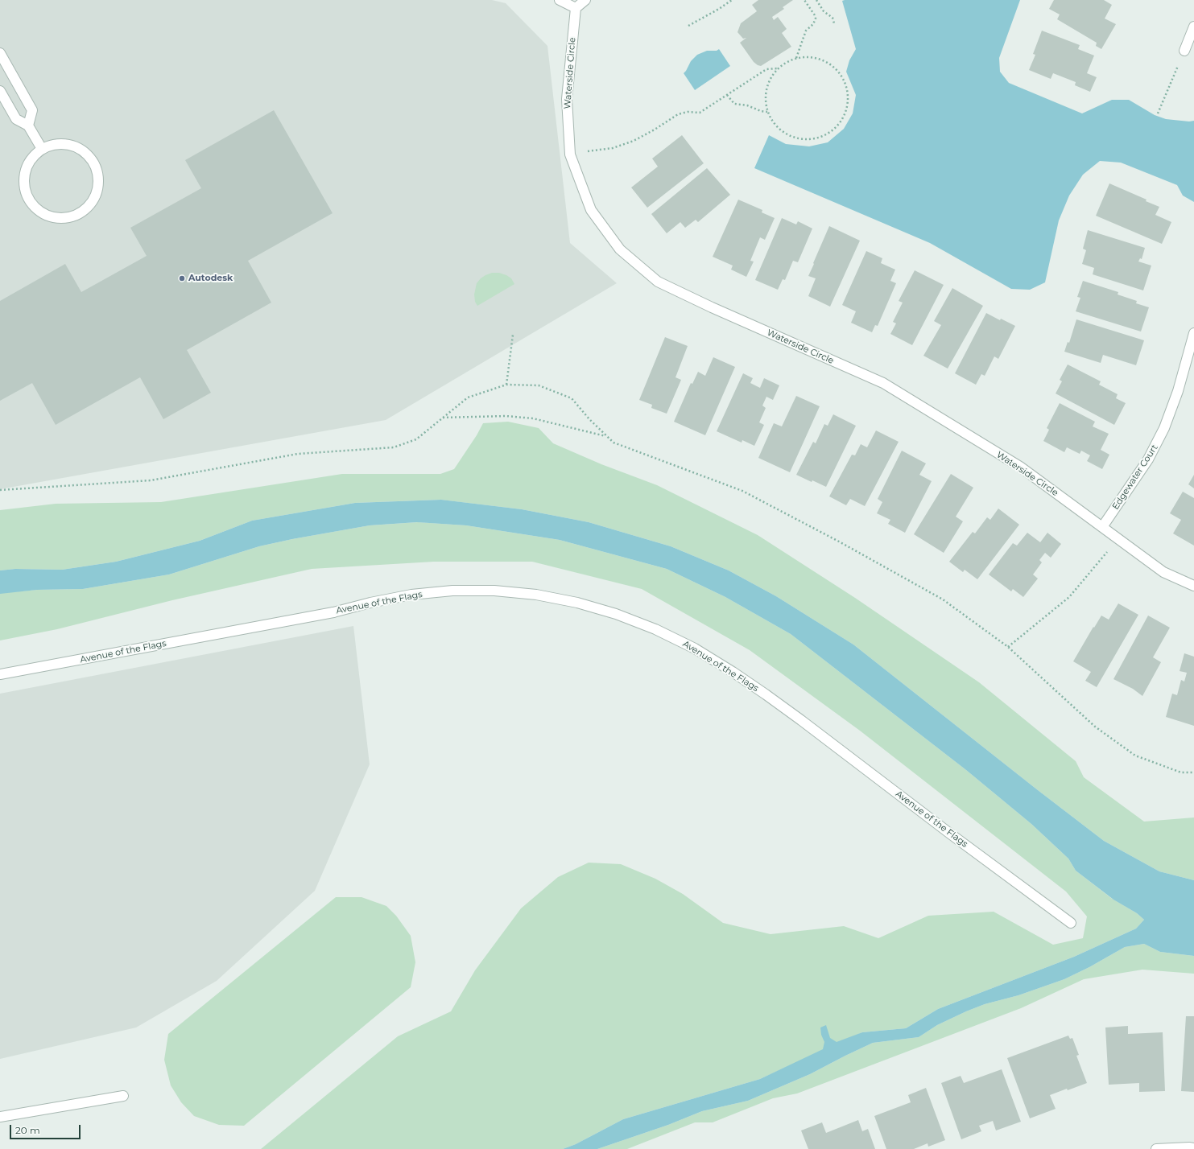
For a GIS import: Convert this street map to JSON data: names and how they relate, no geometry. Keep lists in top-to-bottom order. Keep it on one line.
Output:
{"streets":{"street":["Waterside Circle","Edgewater Court","Avenue of the Flags"]},"crossings":[["Waterside Circle","Edgewater Court"]],"places":["Autodesk"],"scale_bar":"20 m"}
